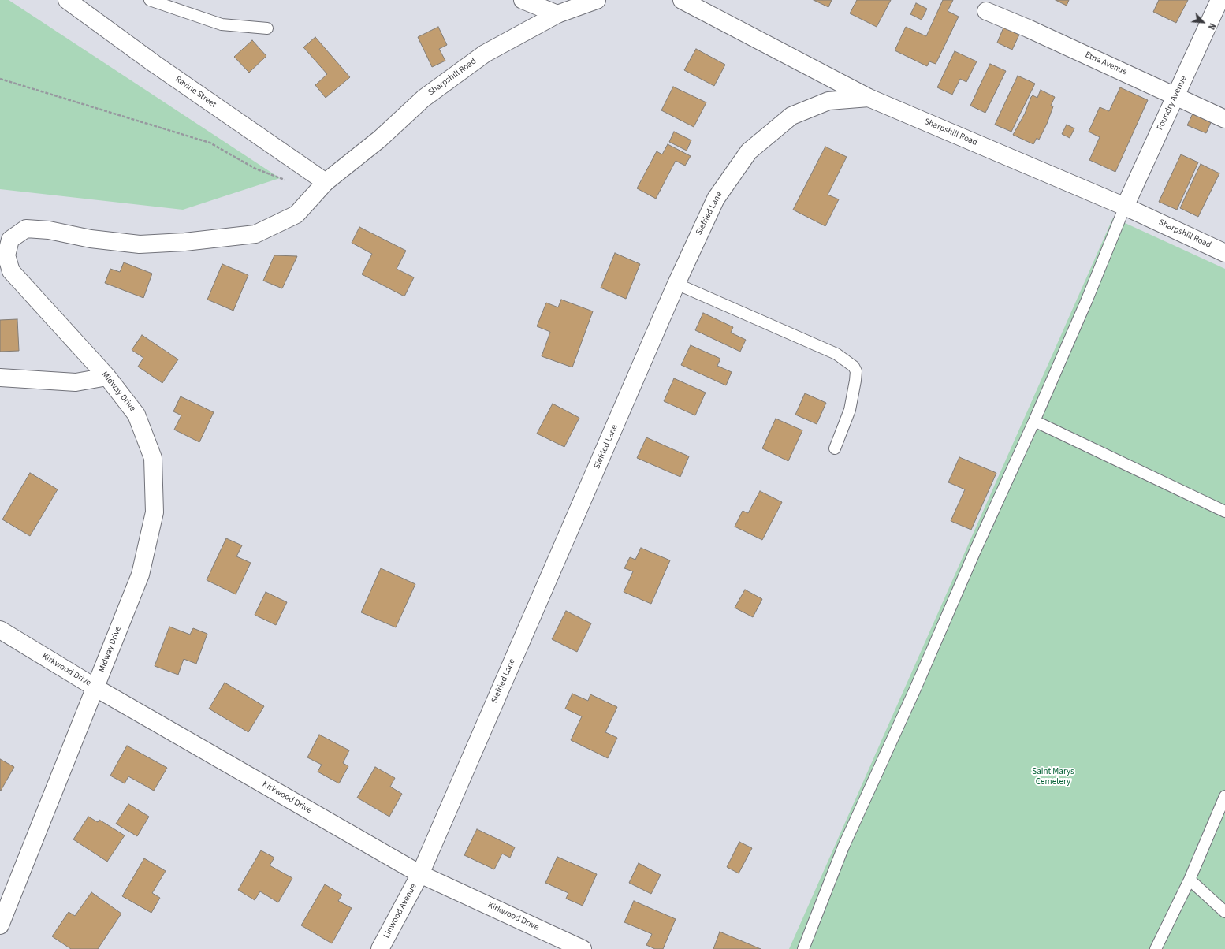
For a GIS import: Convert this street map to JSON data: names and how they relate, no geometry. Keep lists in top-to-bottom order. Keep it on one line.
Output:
{"streets":{"street":["Etna Avenue","Sharpshill Road","Ravine Street","Foundry Avenue","Siefried Lane","Midway Drive","Kirkwood Drive","Linwood Avenue"]},"crossings":[["Etna Avenue","Foundry Avenue"],["Sharpshill Road","Ravine Street"],["Sharpshill Road","Foundry Avenue"],["Sharpshill Road","Siefried Lane"],["Sharpshill Road","Midway Drive"],["Ravine Street","Midway Drive"],["Siefried Lane","Kirkwood Drive"],["Siefried Lane","Linwood Avenue"],["Midway Drive","Kirkwood Drive"],["Kirkwood Drive","Linwood Avenue"]],"parks":["Saint Marys Cemetery"],"north":"bottom right"}
